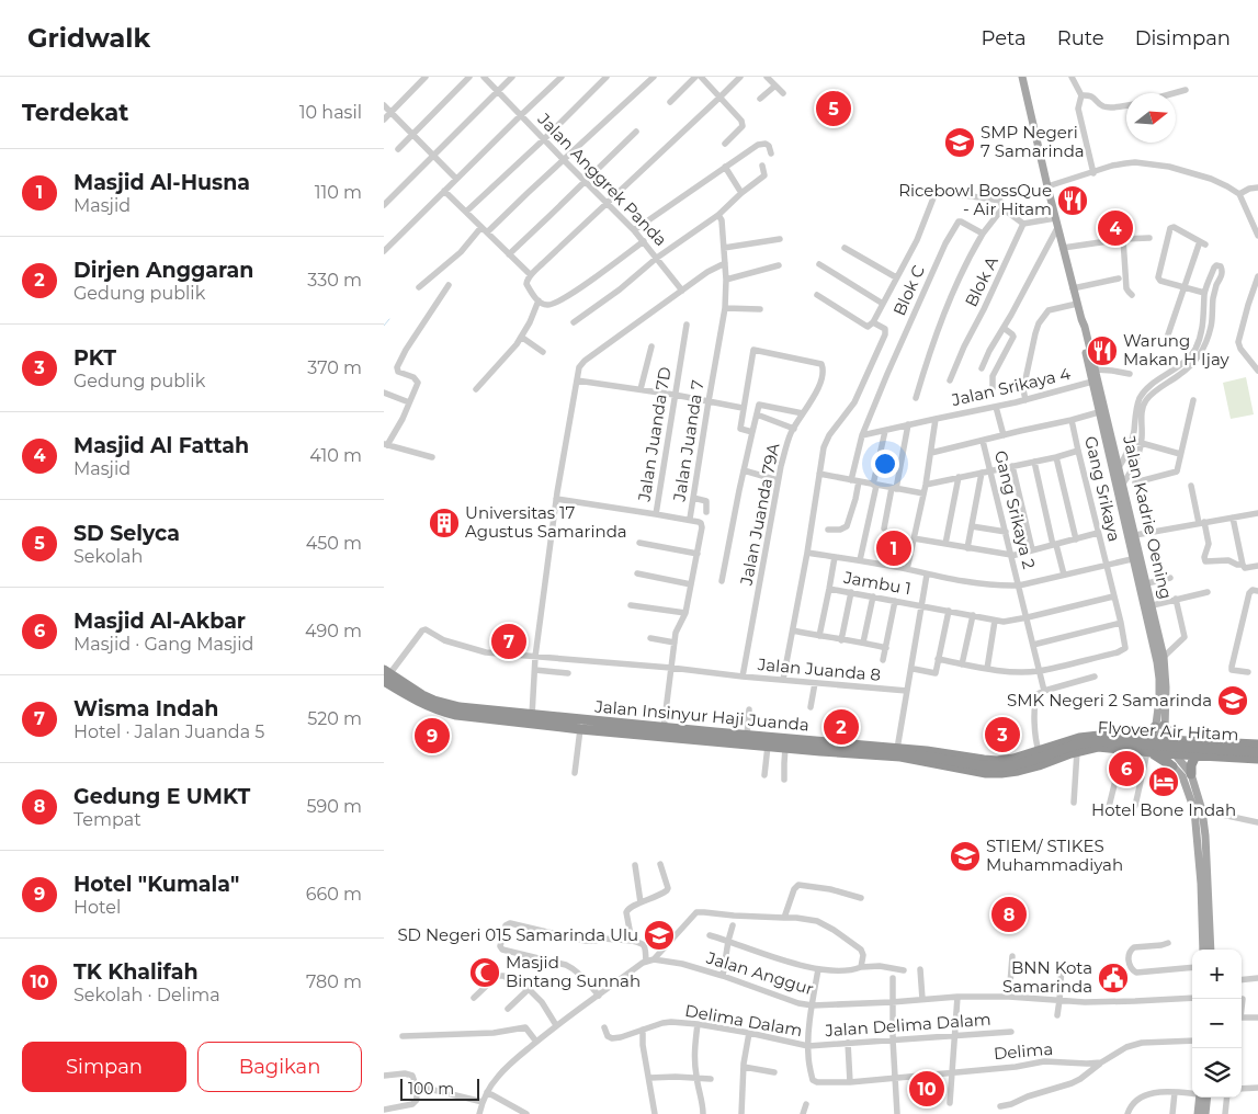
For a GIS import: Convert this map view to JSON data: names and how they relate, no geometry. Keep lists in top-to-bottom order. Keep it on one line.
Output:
{"streets":{"highway":["Jalan Insinyur Haji Juanda","Flyover Air Hitam"],"main road":["Jalan Kadrie Oening"],"street":["Jalan Anggrek Panda","Blok A","Blok C","Jalan Srikaya 4","Jalan Juanda 7D","Jalan Juanda 7","Gang Srikaya","Gang Srikaya 2","Jalan Juanda 79A","Jambu 1","Jalan Juanda 8","Jalan Anggur","Delima Dalam","Jalan Delima Dalam","Delima"]},"crossings":[["Blok C","Jalan Srikaya 4"],["Jalan Srikaya 4","Jalan Kadrie Oening"],["Jalan Juanda 7D","Jalan Juanda 7"],["Jalan Juanda 7","Jalan Juanda 8"],["Jalan Juanda 7","Jalan Insinyur Haji Juanda"],["Gang Srikaya","Gang Srikaya 2"],["Gang Srikaya","Jambu 1"],["Gang Srikaya 2","Jambu 1"],["Jalan Juanda 79A","Jalan Juanda 8"],["Jalan Juanda 8","Jalan Insinyur Haji Juanda"],["Jalan Insinyur Haji Juanda","Flyover Air Hitam"],["Delima Dalam","Jalan Delima Dalam"],["Delima Dalam","Delima"],["Jalan Delima Dalam","Delima"]],"places":{"school or university":["SMP Negeri 7 Samarinda","SMK Negeri 2 Samarinda","STIEM/ STIKES Muhammadiyah","SD Negeri 015 Samarinda Ulu"],"restaurant":["Ricebowl BossQue - Air Hitam","Warung Makan H Ijay"],"building":["Universitas 17 Agustus Samarinda"],"hotel":["Hotel Bone Indah"],"mosque":["Masjid Bintang Sunnah"],"public building":["BNN Kota Samarinda"]},"scale_bar":"100 m","north":"right","page":{"header":"Gridwalk","nav":["Peta","Rute","Disimpan"],"heading":["Terdekat","10 hasil"],"pins":["5","4","1","7","2","3","9","6","8","10"],"list":[{"mark":"1","name":"Masjid Al-Husna","note":"Masjid","value":"110 m"},{"mark":"2","name":"Dirjen Anggaran","note":"Gedung publik","value":"330 m"},{"mark":"3","name":"PKT","note":"Gedung publik","value":"370 m"},{"mark":"4","name":"Masjid Al Fattah","note":"Masjid","value":"410 m"},{"mark":"5","name":"SD Selyca","note":"Sekolah","value":"450 m"},{"mark":"6","name":"Masjid Al-Akbar","note":"Masjid · Gang Masjid","value":"490 m"},{"mark":"7","name":"Wisma Indah","note":"Hotel · Jalan Juanda 5","value":"520 m"},{"mark":"8","name":"Gedung E UMKT","note":"Tempat","value":"590 m"},{"mark":"9","name":"Hotel \"Kumala\"","note":"Hotel","value":"660 m"},{"mark":"10","name":"TK Khalifah","note":"Sekolah · Delima","value":"780 m"}],"map_buttons":["+","−"],"buttons":["Simpan","Bagikan"],"scale":"100 m"}}
